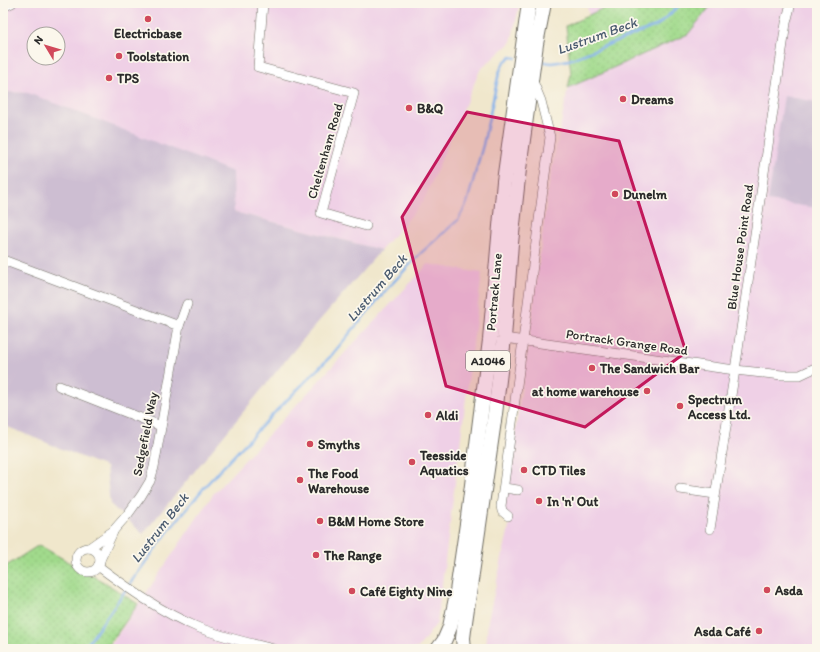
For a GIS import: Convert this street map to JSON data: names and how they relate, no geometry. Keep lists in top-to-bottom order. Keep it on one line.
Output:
{"streets":{"main road":["Portrack Lane","A1046"],"street":["Cheltenham Road","Blue House Point Road","Portrack Grange Road","Sedgefield Way"]},"crossings":[["Blue House Point Road","Portrack Grange Road"],["Portrack Lane","Portrack Grange Road"]],"water":["Lustrum Beck"],"places":["Electricbase","Toolstation","TPS","Dreams","B&Q","Dunelm","The Sandwich Bar","at home warehouse","Spectrum Access Ltd.","Aldi","Smyths","Teesside Aquatics","CTD Tiles","The Food Warehouse","In 'n' Out","B&M Home Store","The Range","Asda","Café Eighty Nine","Asda Café"],"north":"top left"}
